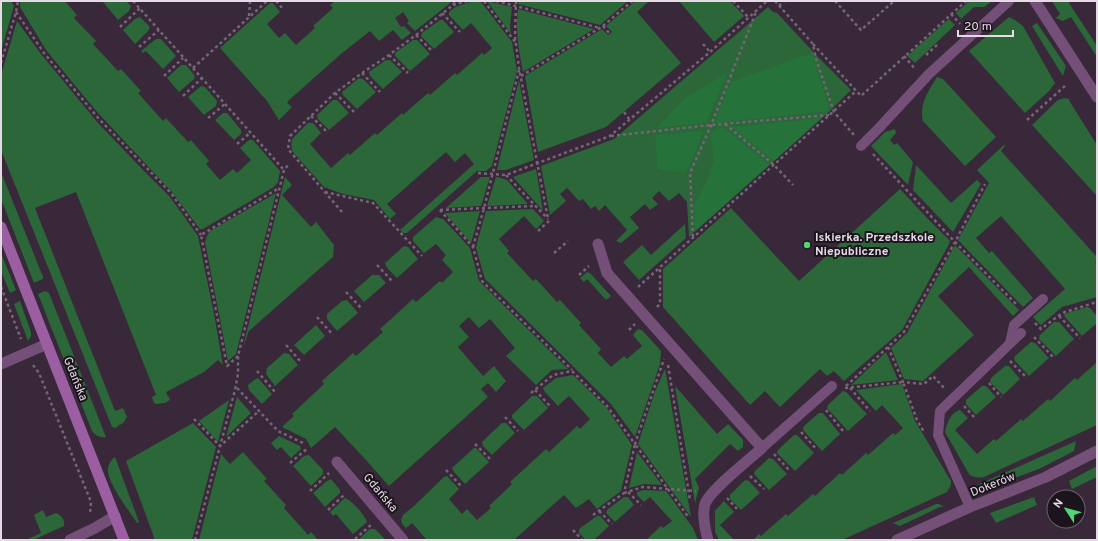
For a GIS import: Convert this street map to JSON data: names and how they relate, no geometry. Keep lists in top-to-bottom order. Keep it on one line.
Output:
{"streets":{"main road":["Gdańska"],"street":["Dokerów"]},"places":["Iskierka. Przedszkole Niepubliczne"],"scale_bar":"20 m","north":"top left"}
